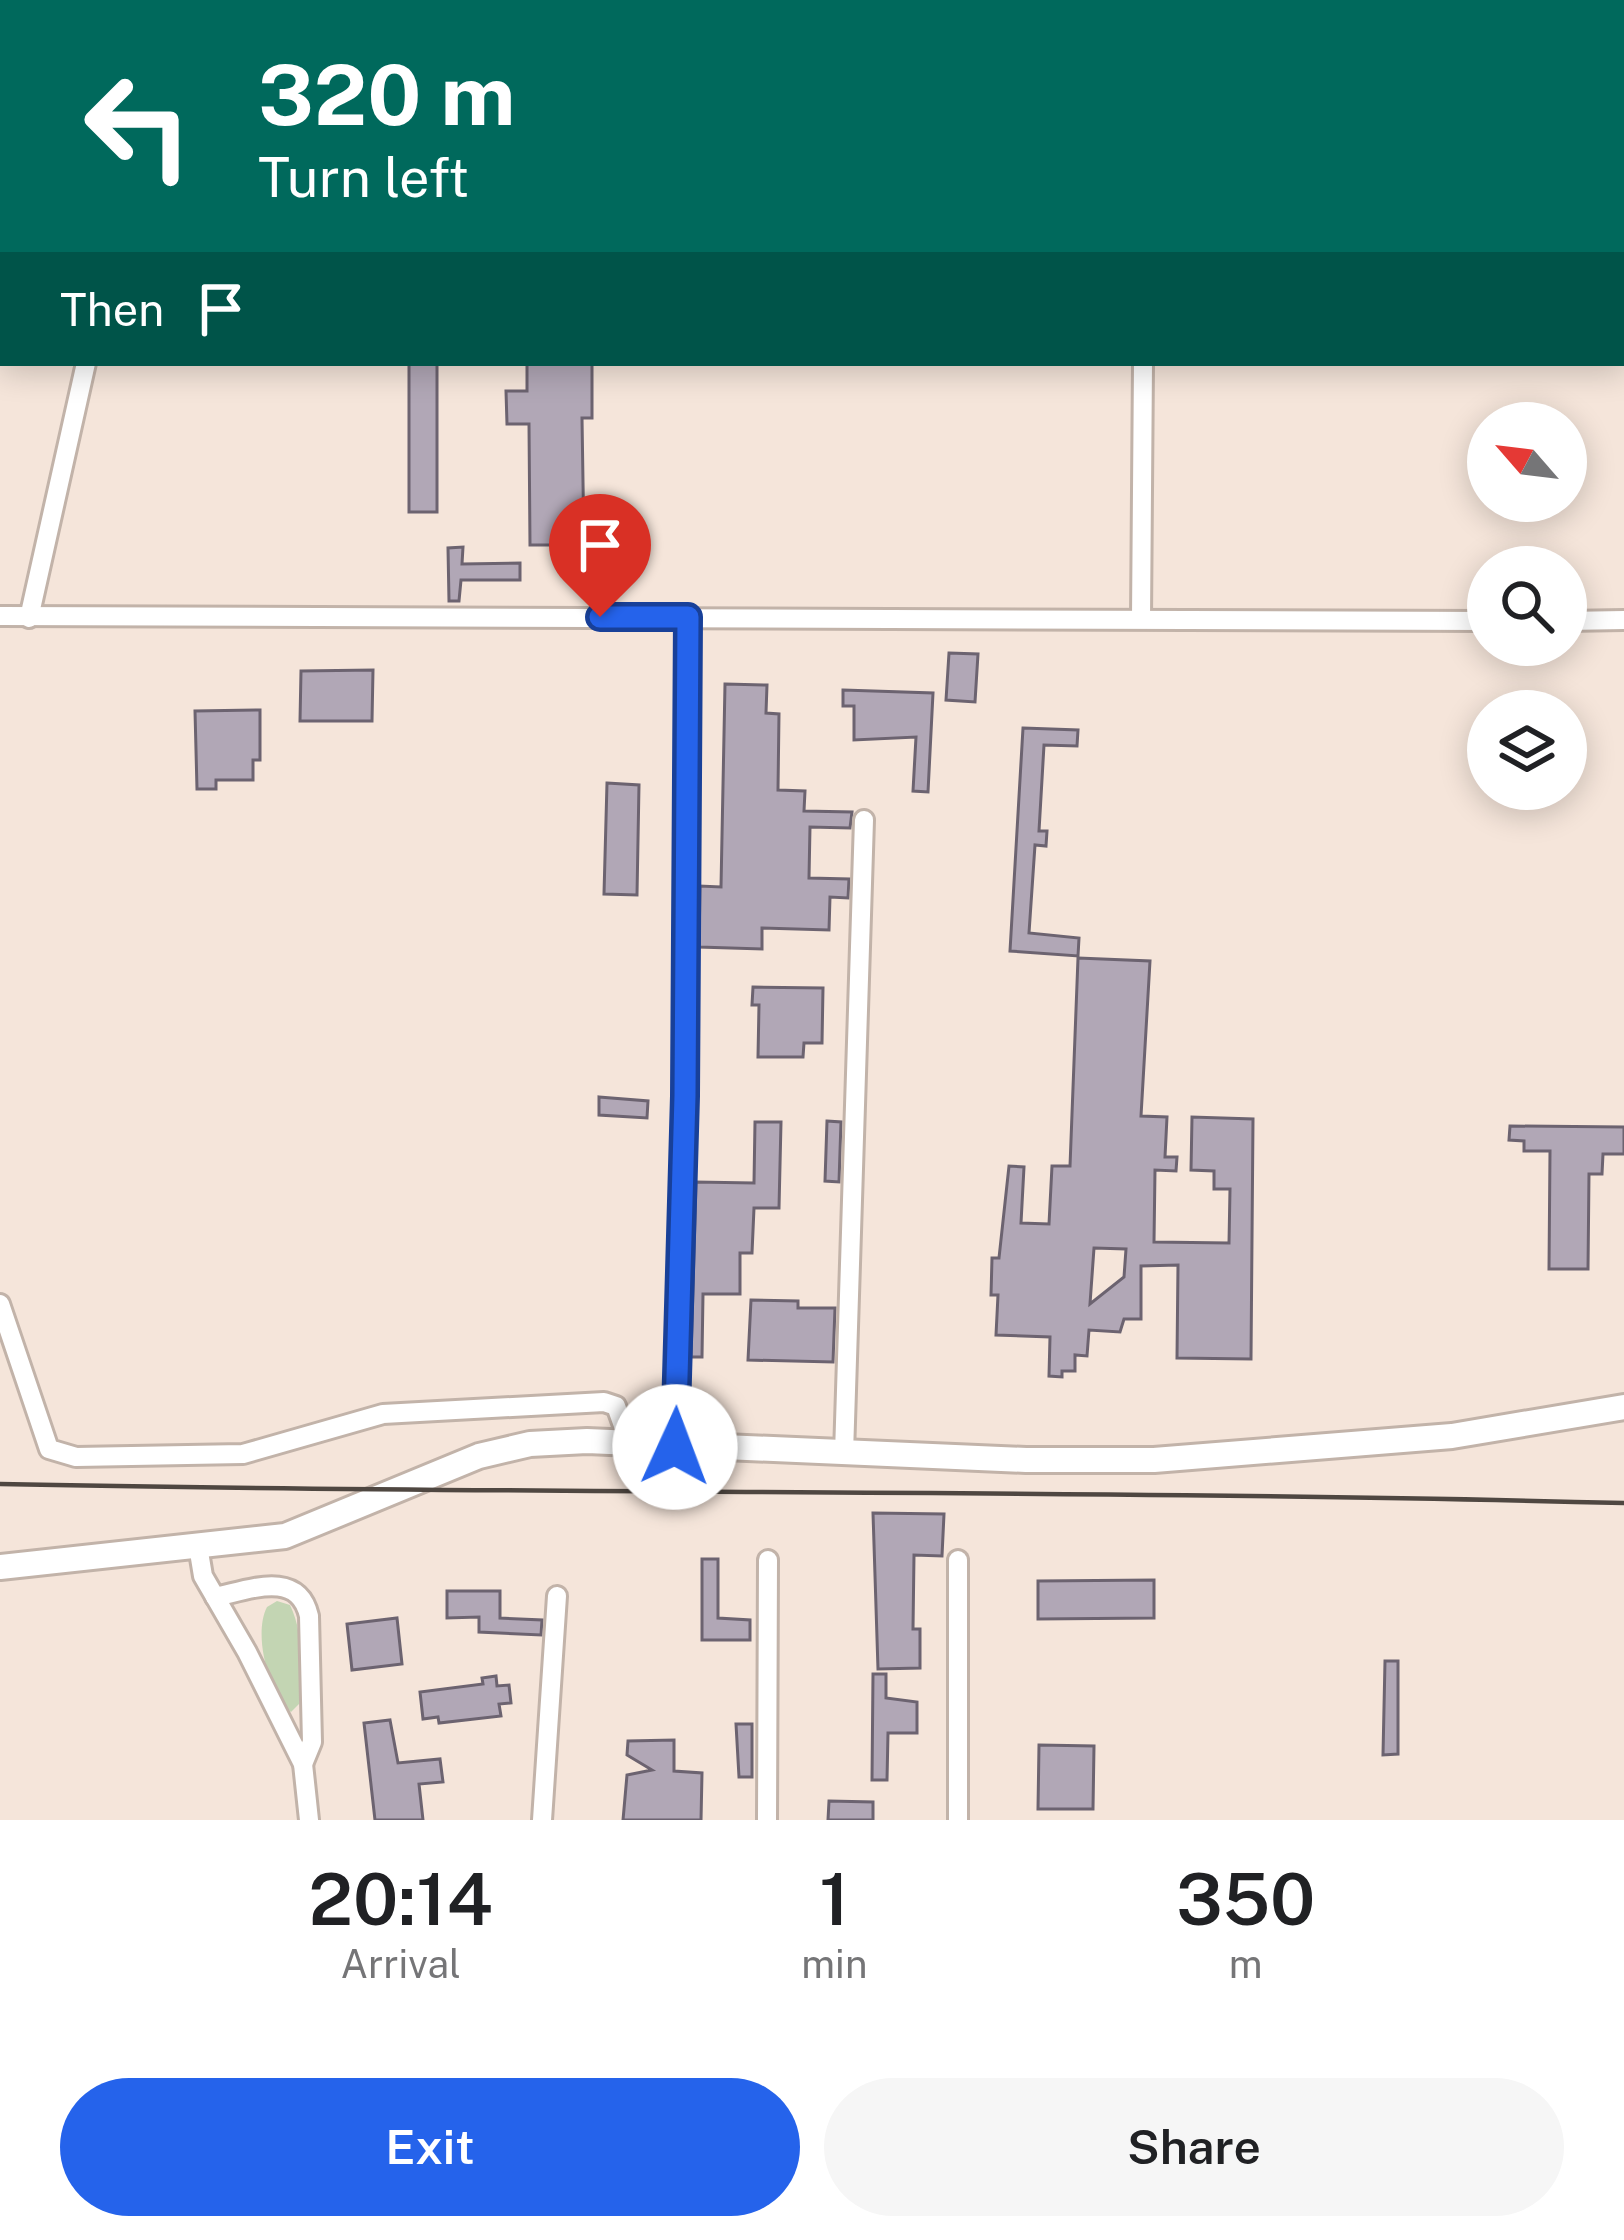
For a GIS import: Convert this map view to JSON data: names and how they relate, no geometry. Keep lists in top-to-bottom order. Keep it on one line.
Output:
{"north":"top left","page":{"turn":["320 m","Turn left"],"then":"Then","eta":["20:14","Arrival","1","min","350","m"],"buttons":["Exit","Share"]}}
